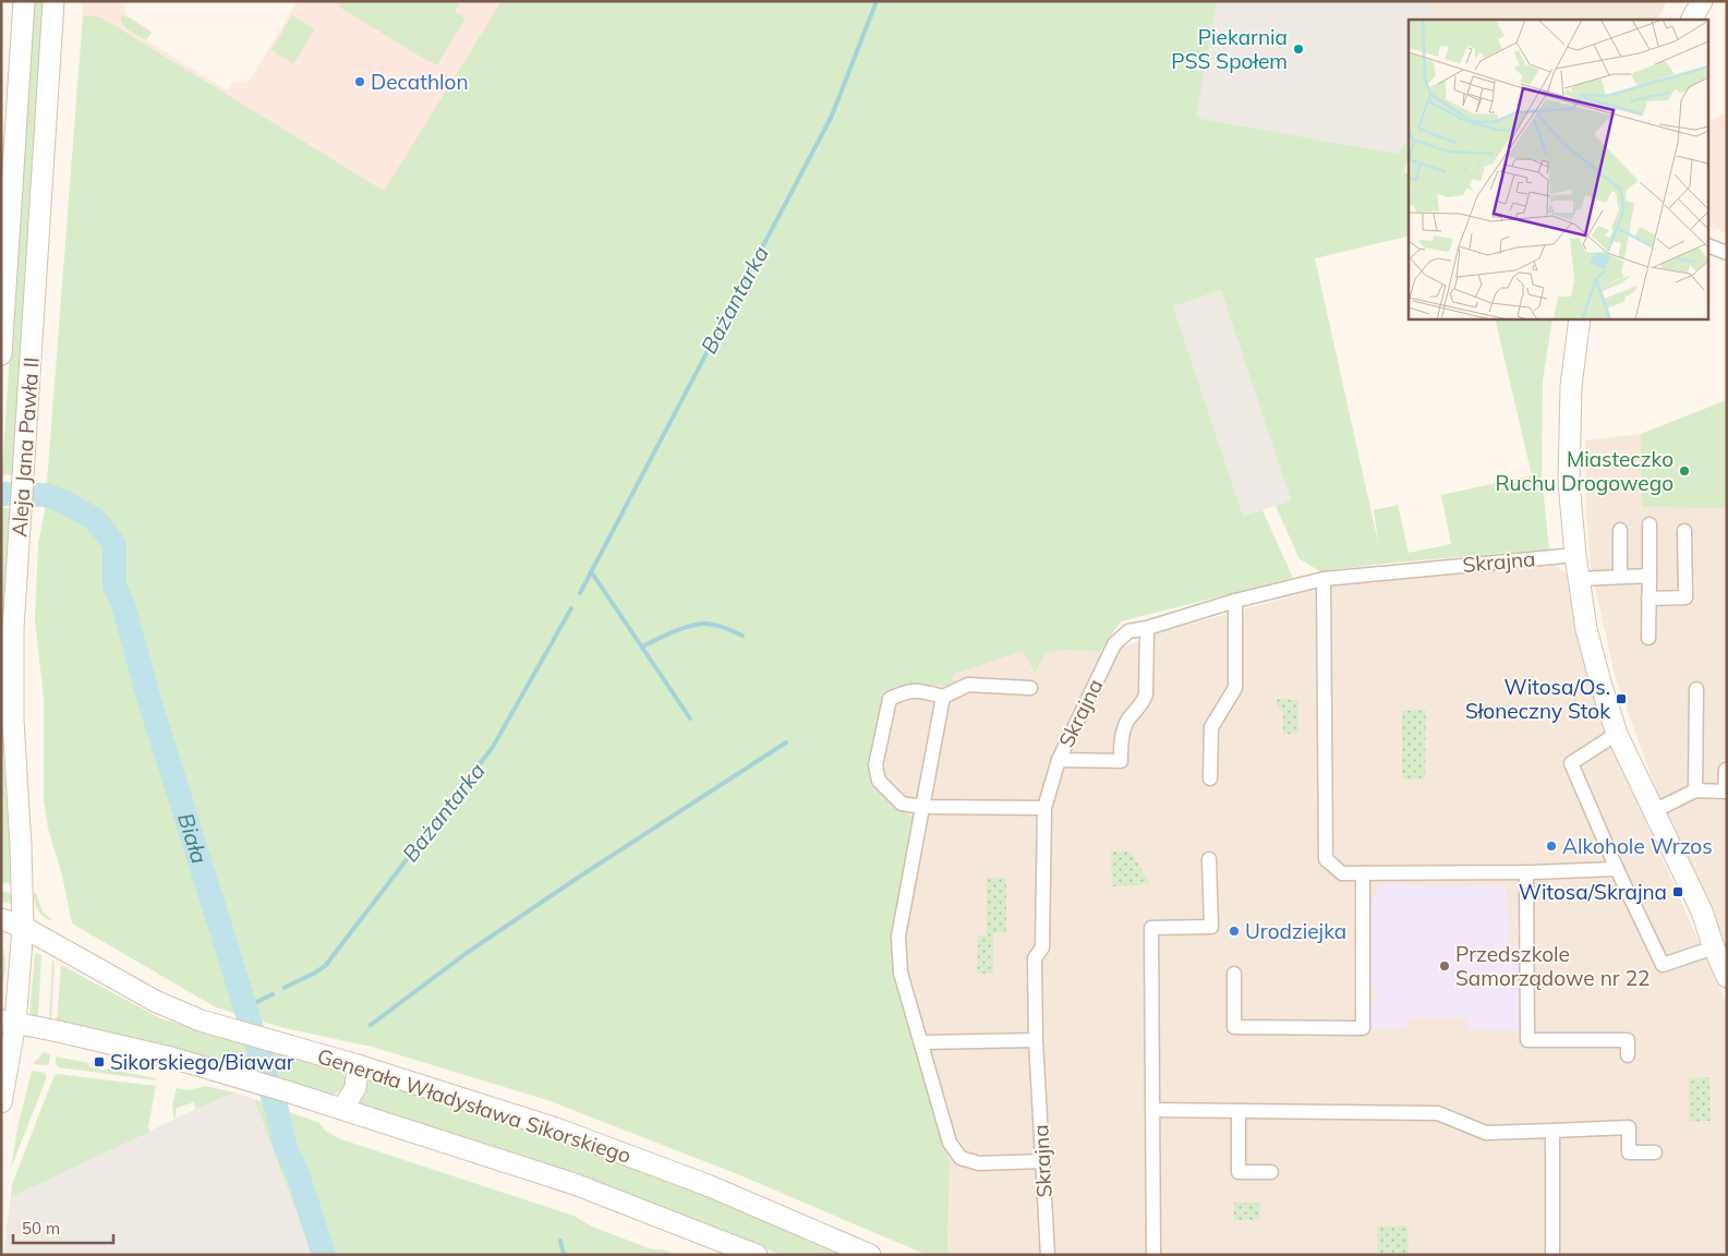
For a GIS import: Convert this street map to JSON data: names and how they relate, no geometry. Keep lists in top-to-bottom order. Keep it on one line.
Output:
{"streets":{"main road":["Aleja Jana Pawła II","Generała Władysława Sikorskiego"],"street":["Skrajna"]},"crossings":[["Aleja Jana Pawła II","Generała Władysława Sikorskiego"]],"water":["Bażantarka","Biała"],"places":{"other":["Piekarnia PSS Społem","Decathlon","Miasteczko Ruchu Drogowego","Alkohole Wrzos","Urodziejka","Przedszkole Samorządowe nr 22"],"transit":["Witosa/Os. Słoneczny Stok","Witosa/Skrajna","Sikorskiego/Biawar"]},"scale_bar":"50 m"}
